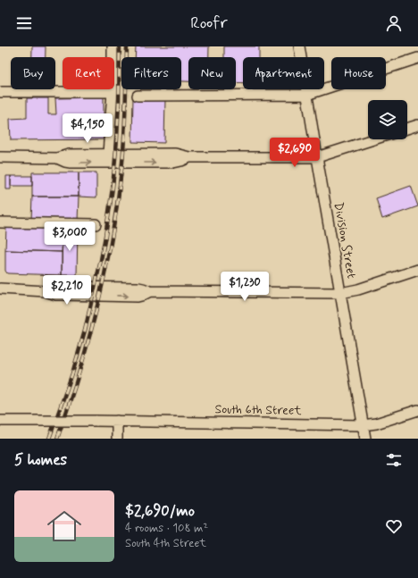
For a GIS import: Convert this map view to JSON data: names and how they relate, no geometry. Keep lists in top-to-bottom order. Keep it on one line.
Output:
{"streets":{"street":["Division Street","South 6th Street"]},"crossings":[["Division Street","South 6th Street"]],"page":{"header":"Roofr","chip":["Buy","Rent","Filters","New","Apartment","House"],"price":["$4,150","$2,690","$3,000","$1,230","$2,210"],"heading":"5 homes","list":[{"name":"$2,690/mo","note":"4 rooms · 108 m² · South 4th Street"}]}}
